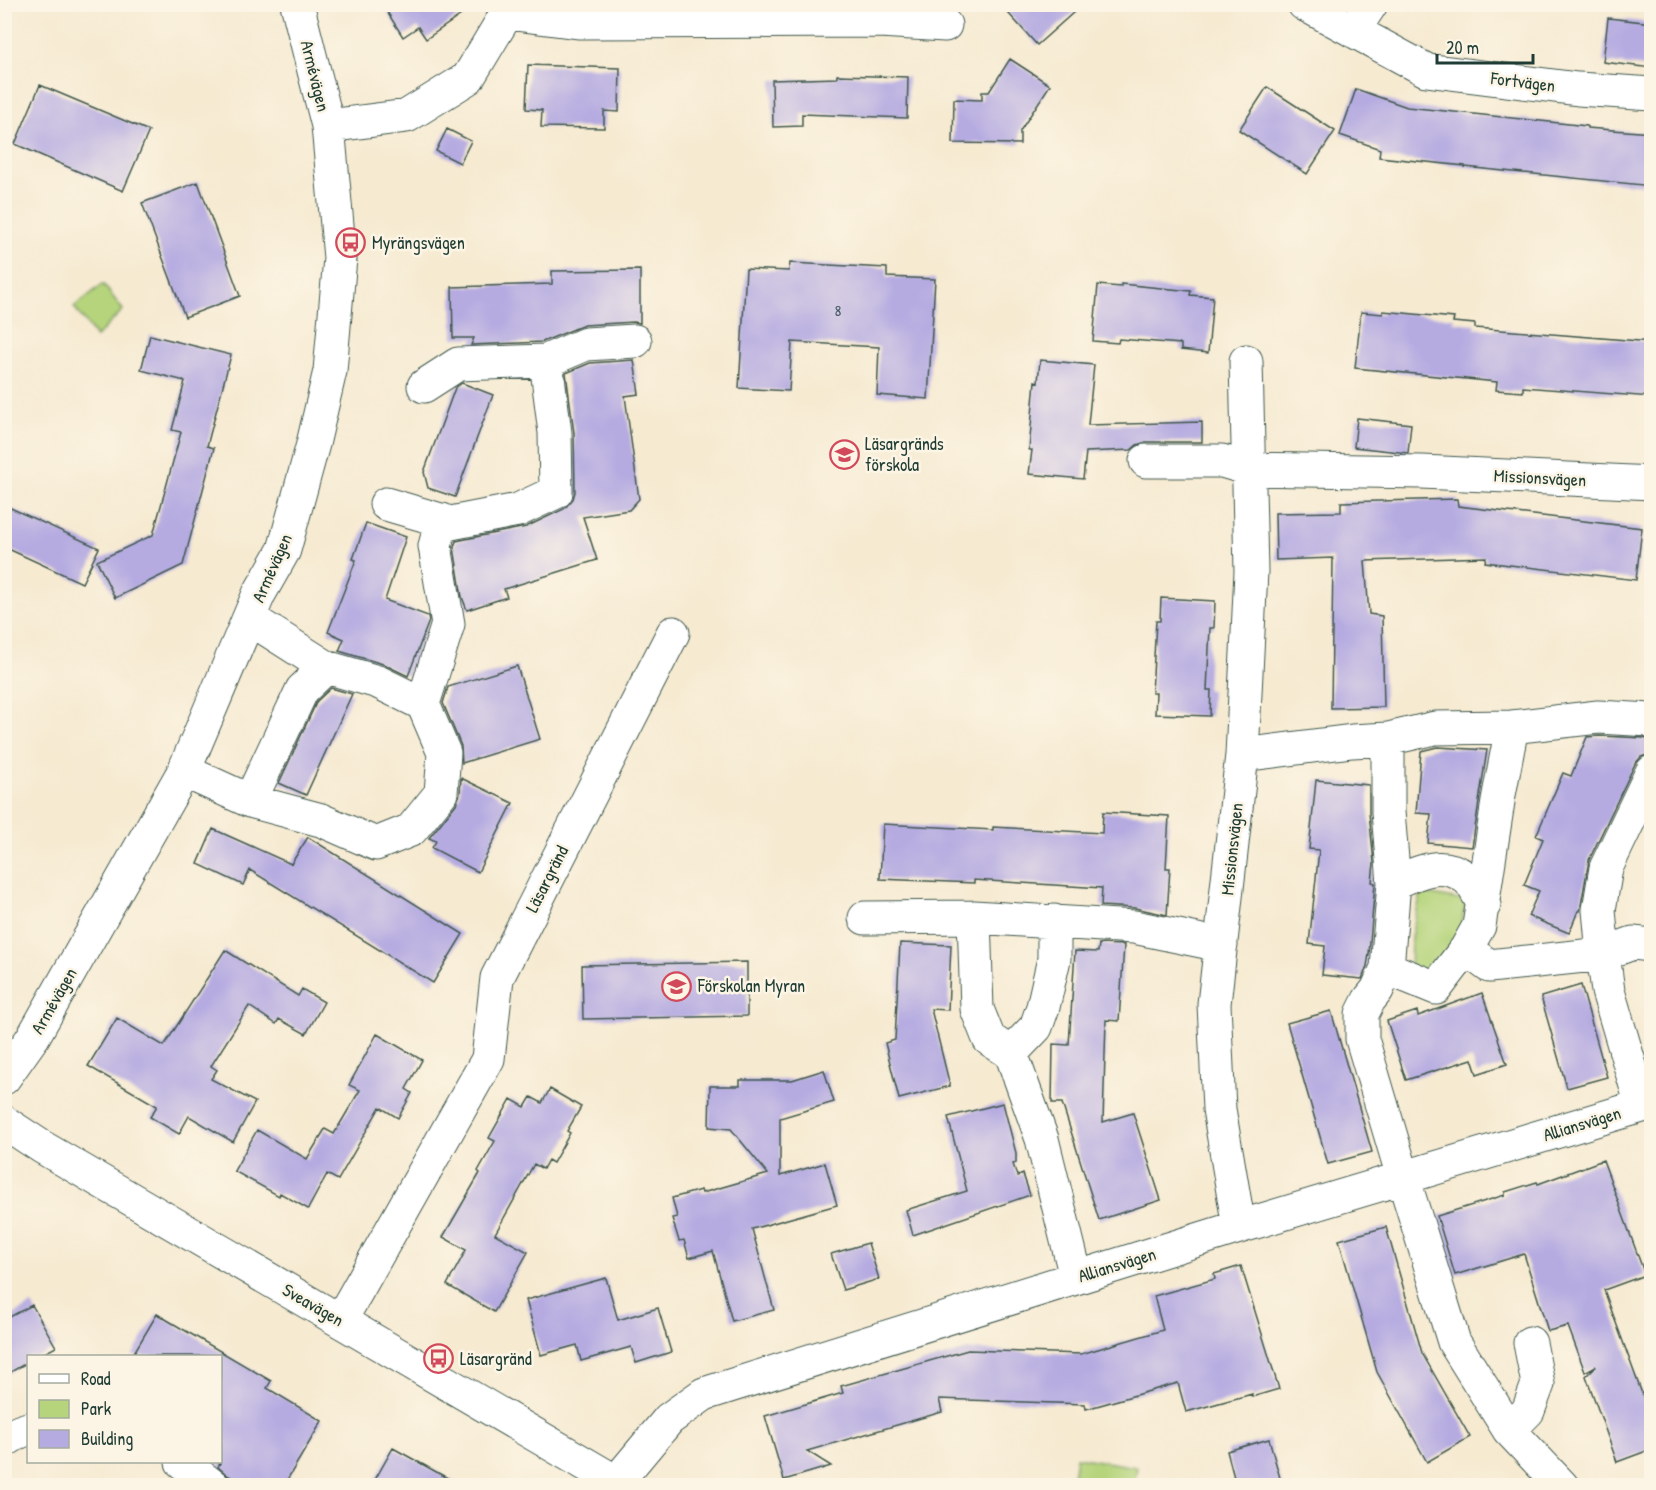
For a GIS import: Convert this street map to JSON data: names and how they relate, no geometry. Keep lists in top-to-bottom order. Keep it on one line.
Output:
{"streets":{"street":["Armévägen","Fortvägen","Missionsvägen","Läsargränd","Alliansvägen","Sveavägen"]},"crossings":[["Missionsvägen","Alliansvägen"],["Läsargränd","Sveavägen"],["Alliansvägen","Sveavägen"]],"places":{"bus stop":["Myrängsvägen","Läsargränd"],"school or university":["Läsargränds förskola","Förskolan Myran"]},"house_numbers":["8"],"legend":["Road","Park","Building"],"scale_bar":"20 m"}
